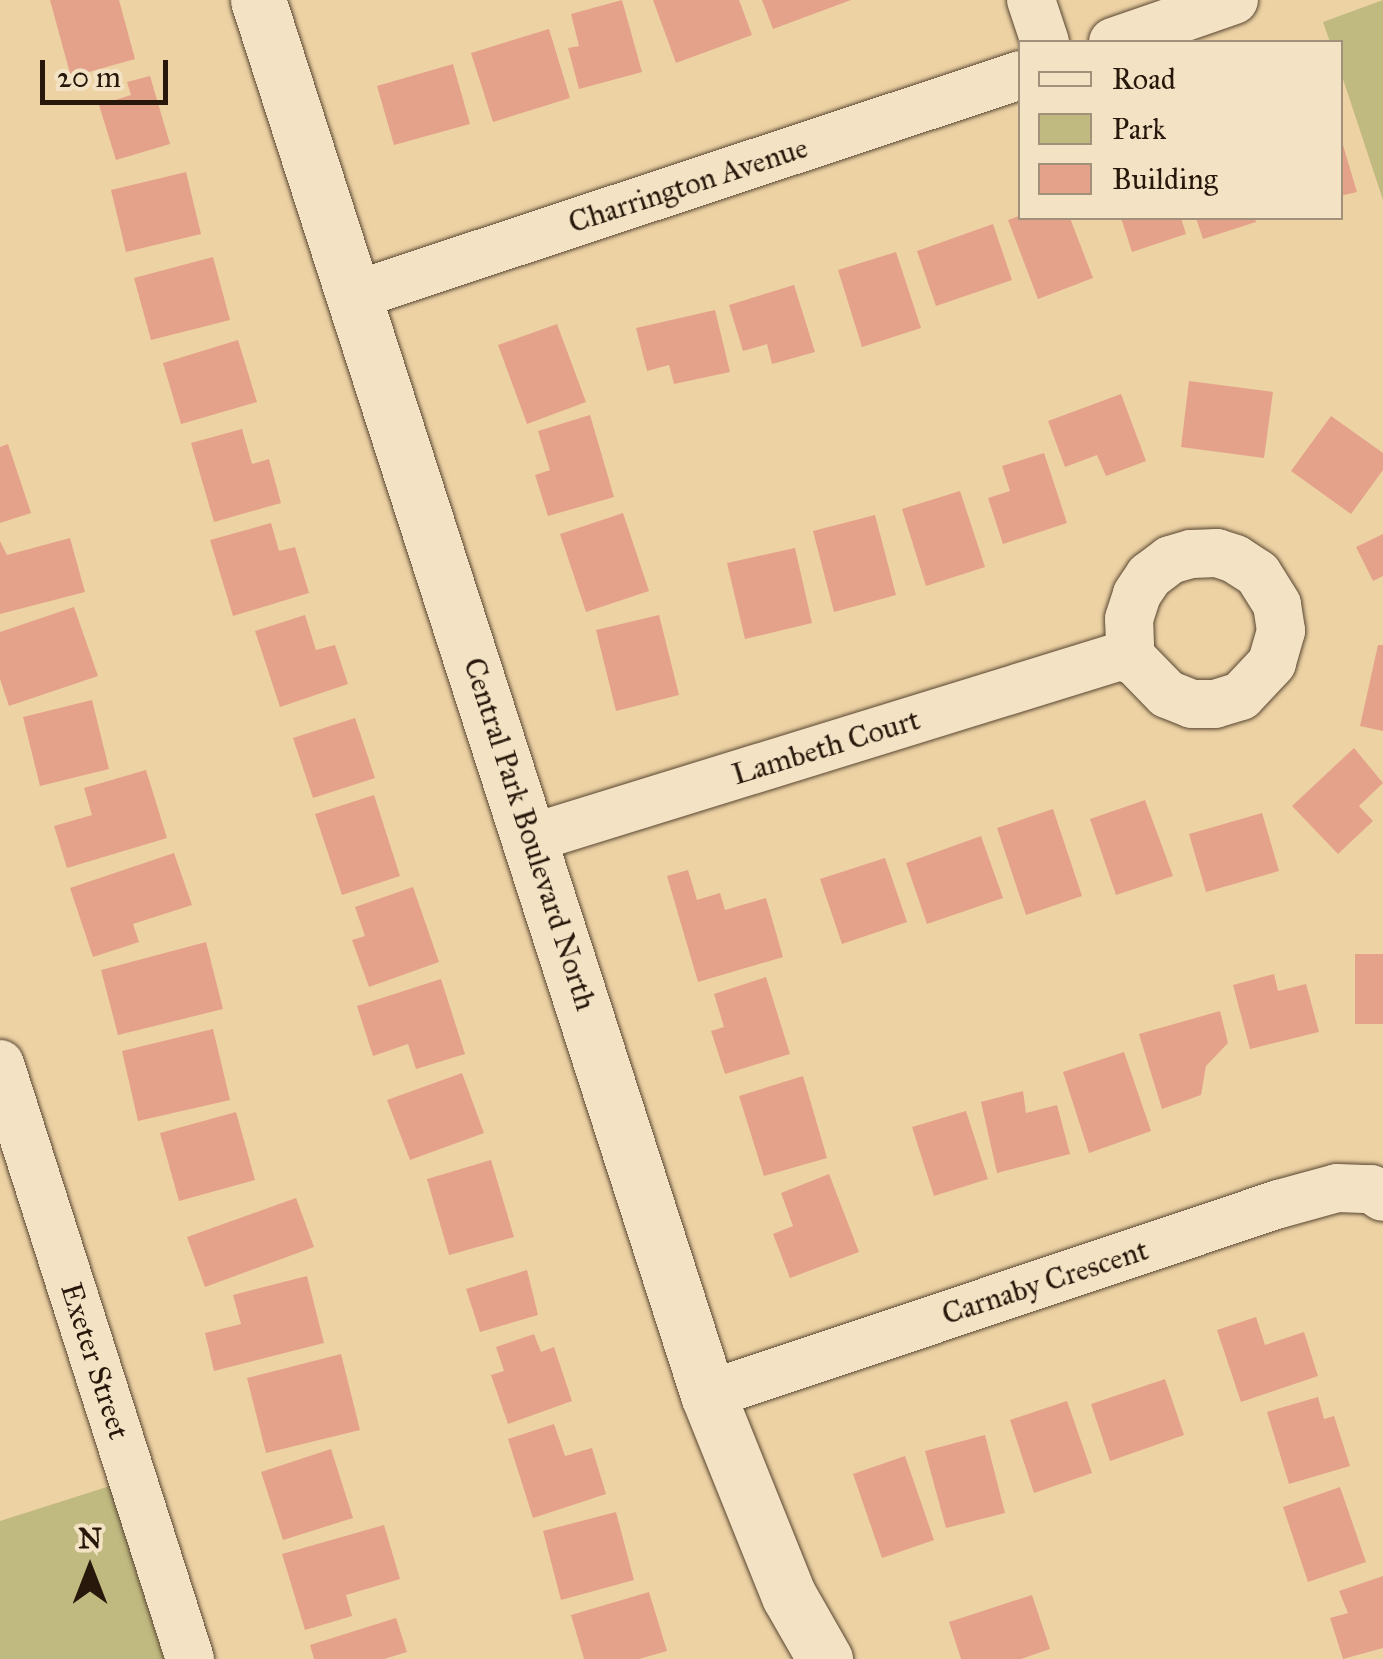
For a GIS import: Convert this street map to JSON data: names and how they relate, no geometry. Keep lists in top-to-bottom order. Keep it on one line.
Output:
{"streets":{"street":["Charrington Avenue","Lambeth Court","Central Park Boulevard North","Carnaby Crescent","Exeter Street"]},"crossings":[["Charrington Avenue","Central Park Boulevard North"],["Lambeth Court","Central Park Boulevard North"],["Central Park Boulevard North","Carnaby Crescent"]],"legend":["Road","Park","Building"],"scale_bar":"20 m","north":"top"}
